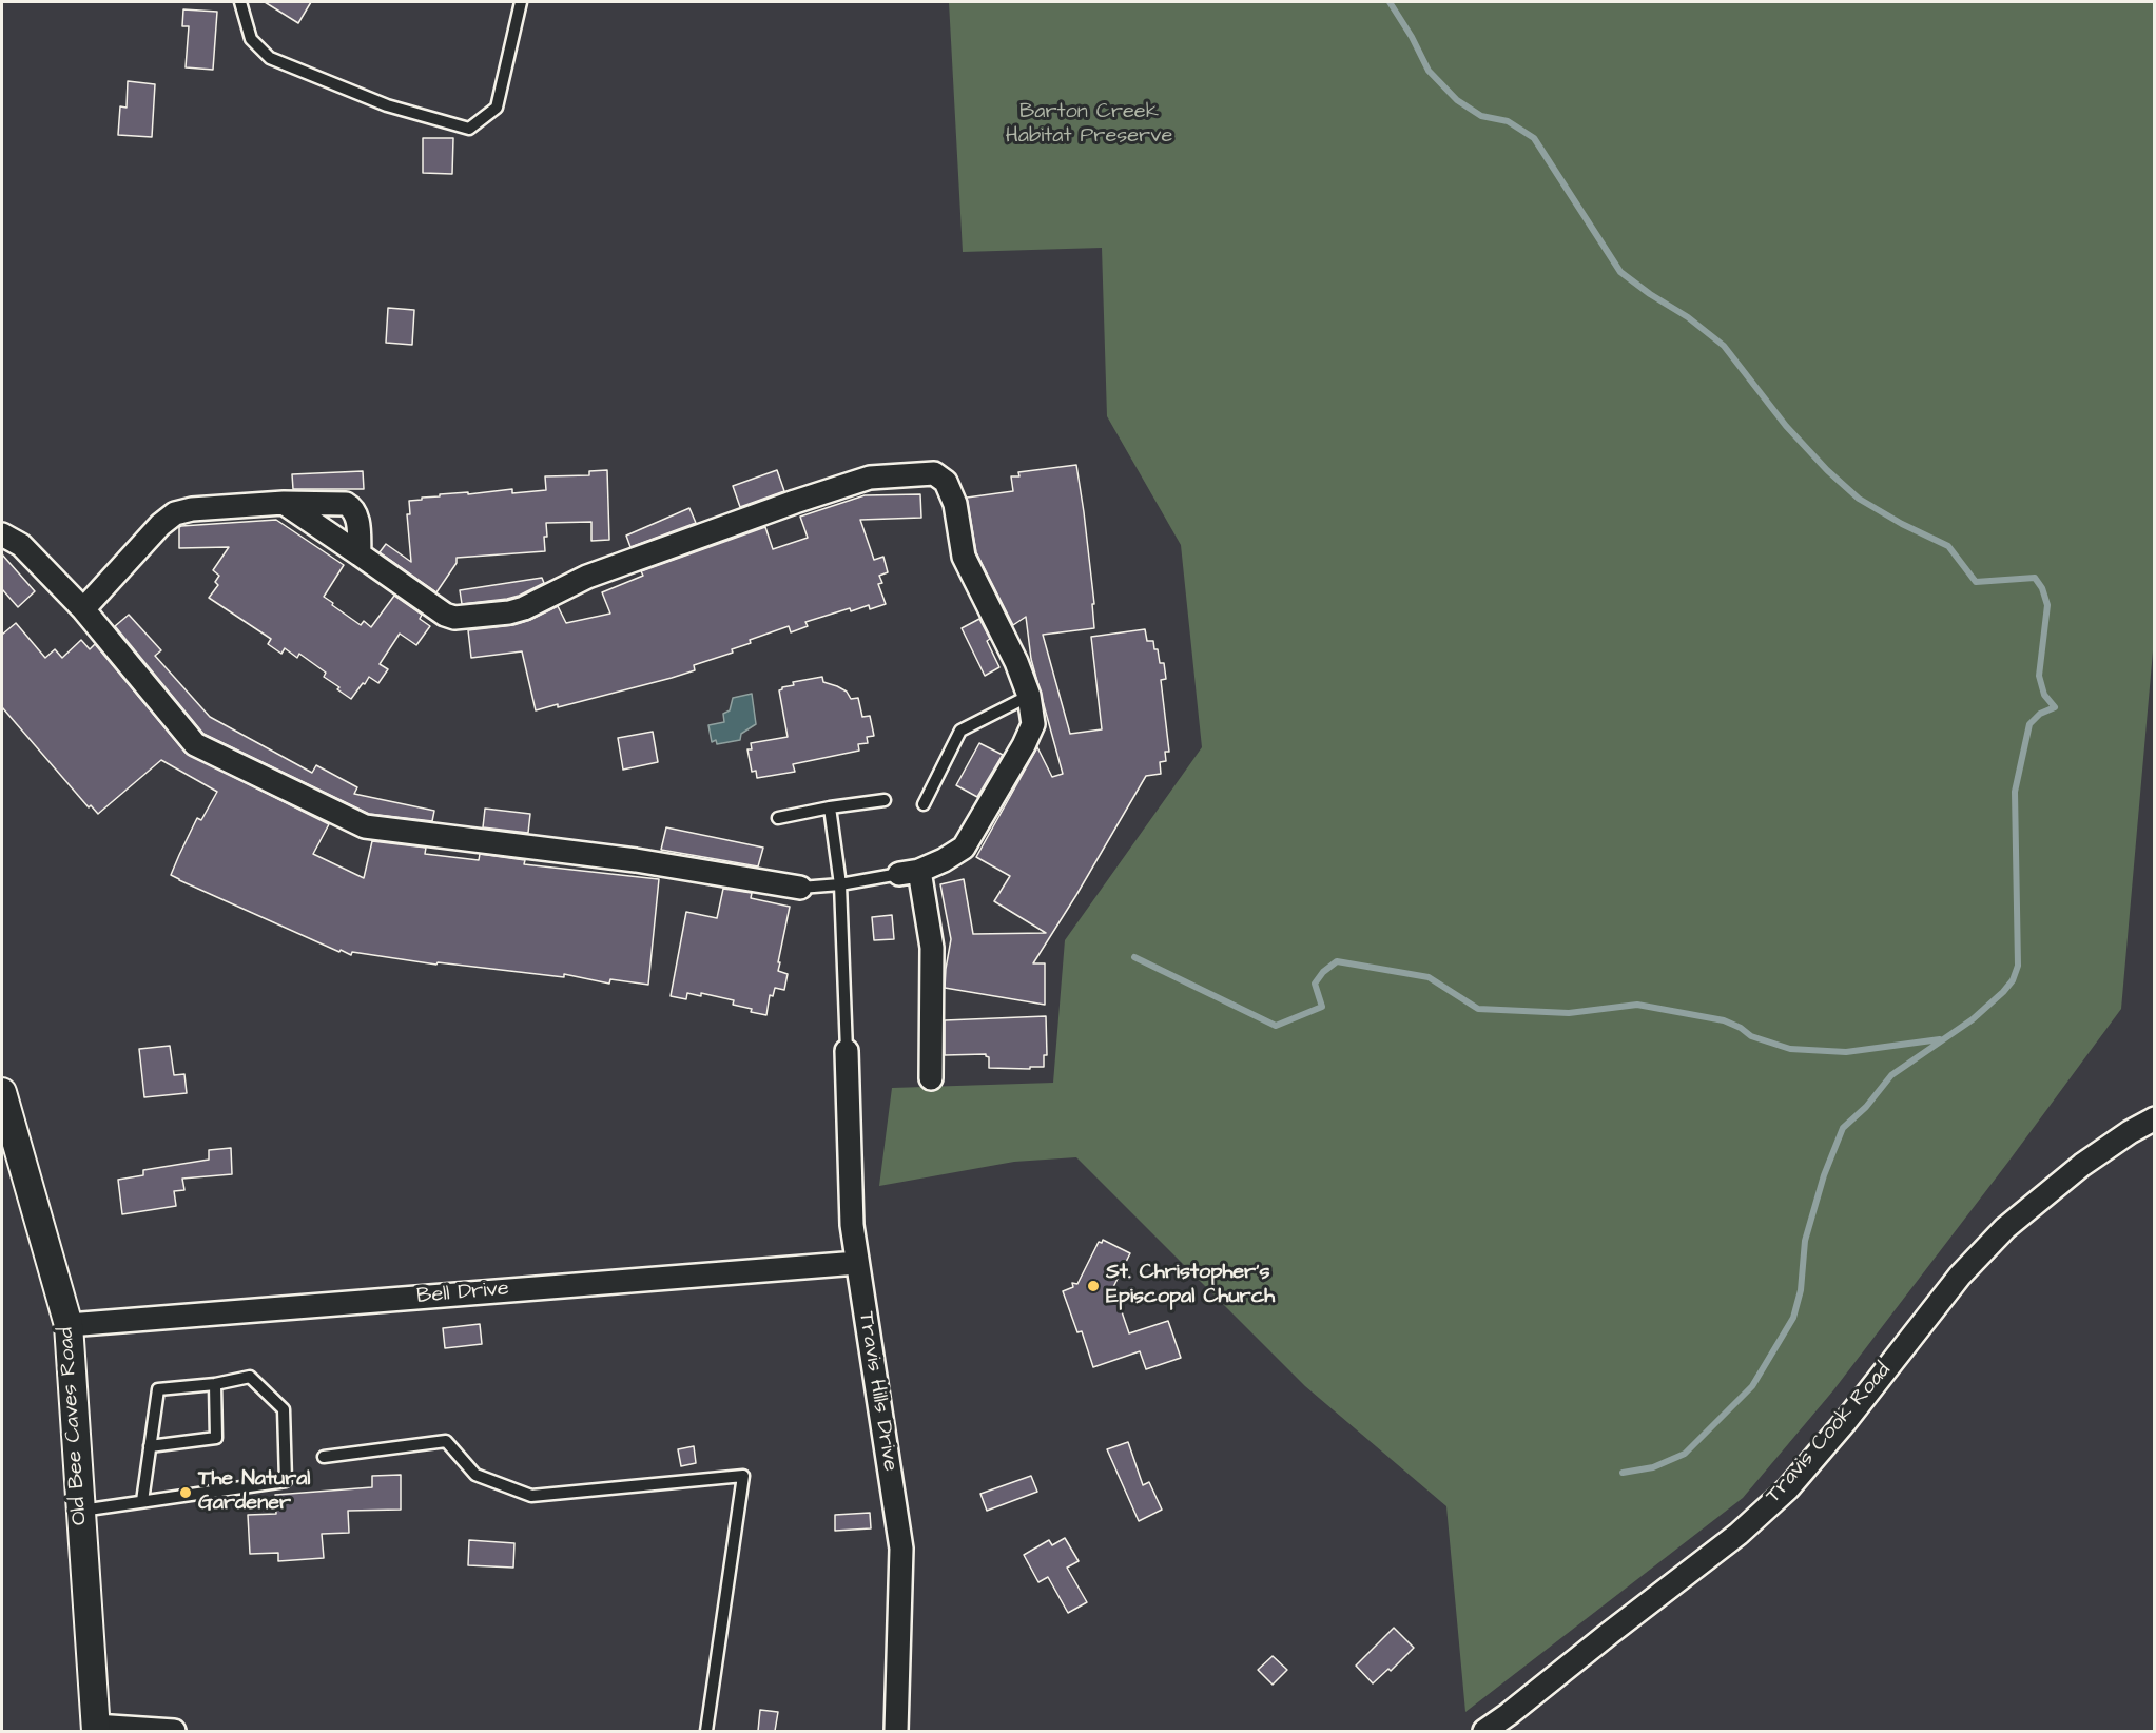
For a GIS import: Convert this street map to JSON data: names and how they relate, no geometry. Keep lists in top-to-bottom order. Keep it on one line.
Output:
{"streets":{"street":["Bell Drive","Travis Hills Drive","Old Bee Caves Road","Travis Cook Road"]},"crossings":[["Bell Drive","Travis Hills Drive"],["Bell Drive","Old Bee Caves Road"]],"parks":["Barton Creek Habitat Preserve"],"places":["St. Christopher’s Episcopal Church","The Natural Gardener"]}
